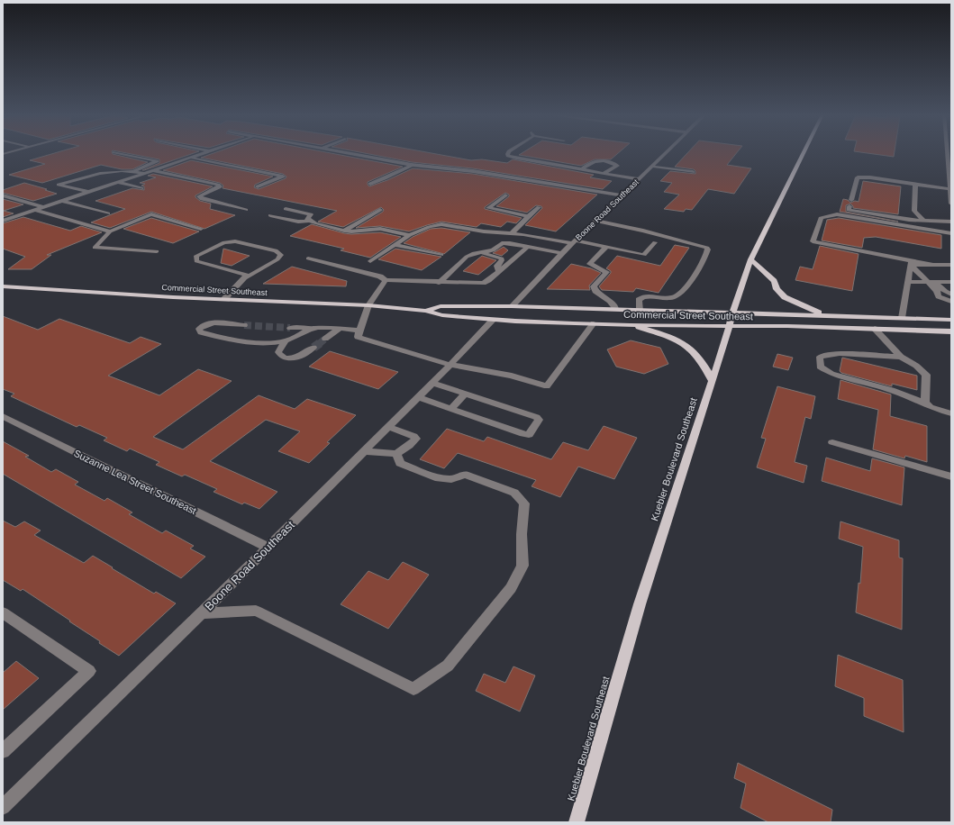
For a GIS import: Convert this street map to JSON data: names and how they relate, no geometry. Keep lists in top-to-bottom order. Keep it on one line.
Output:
{"streets":{"main road":["Commercial Street Southeast","Kuebler Boulevard Southeast"],"street":["Boone Road Southeast","Suzanne Lea Street Southeast"]},"crossings":[["Boone Road Southeast","Commercial Street Southeast"],["Boone Road Southeast","Suzanne Lea Street Southeast"],["Commercial Street Southeast","Kuebler Boulevard Southeast"]]}
